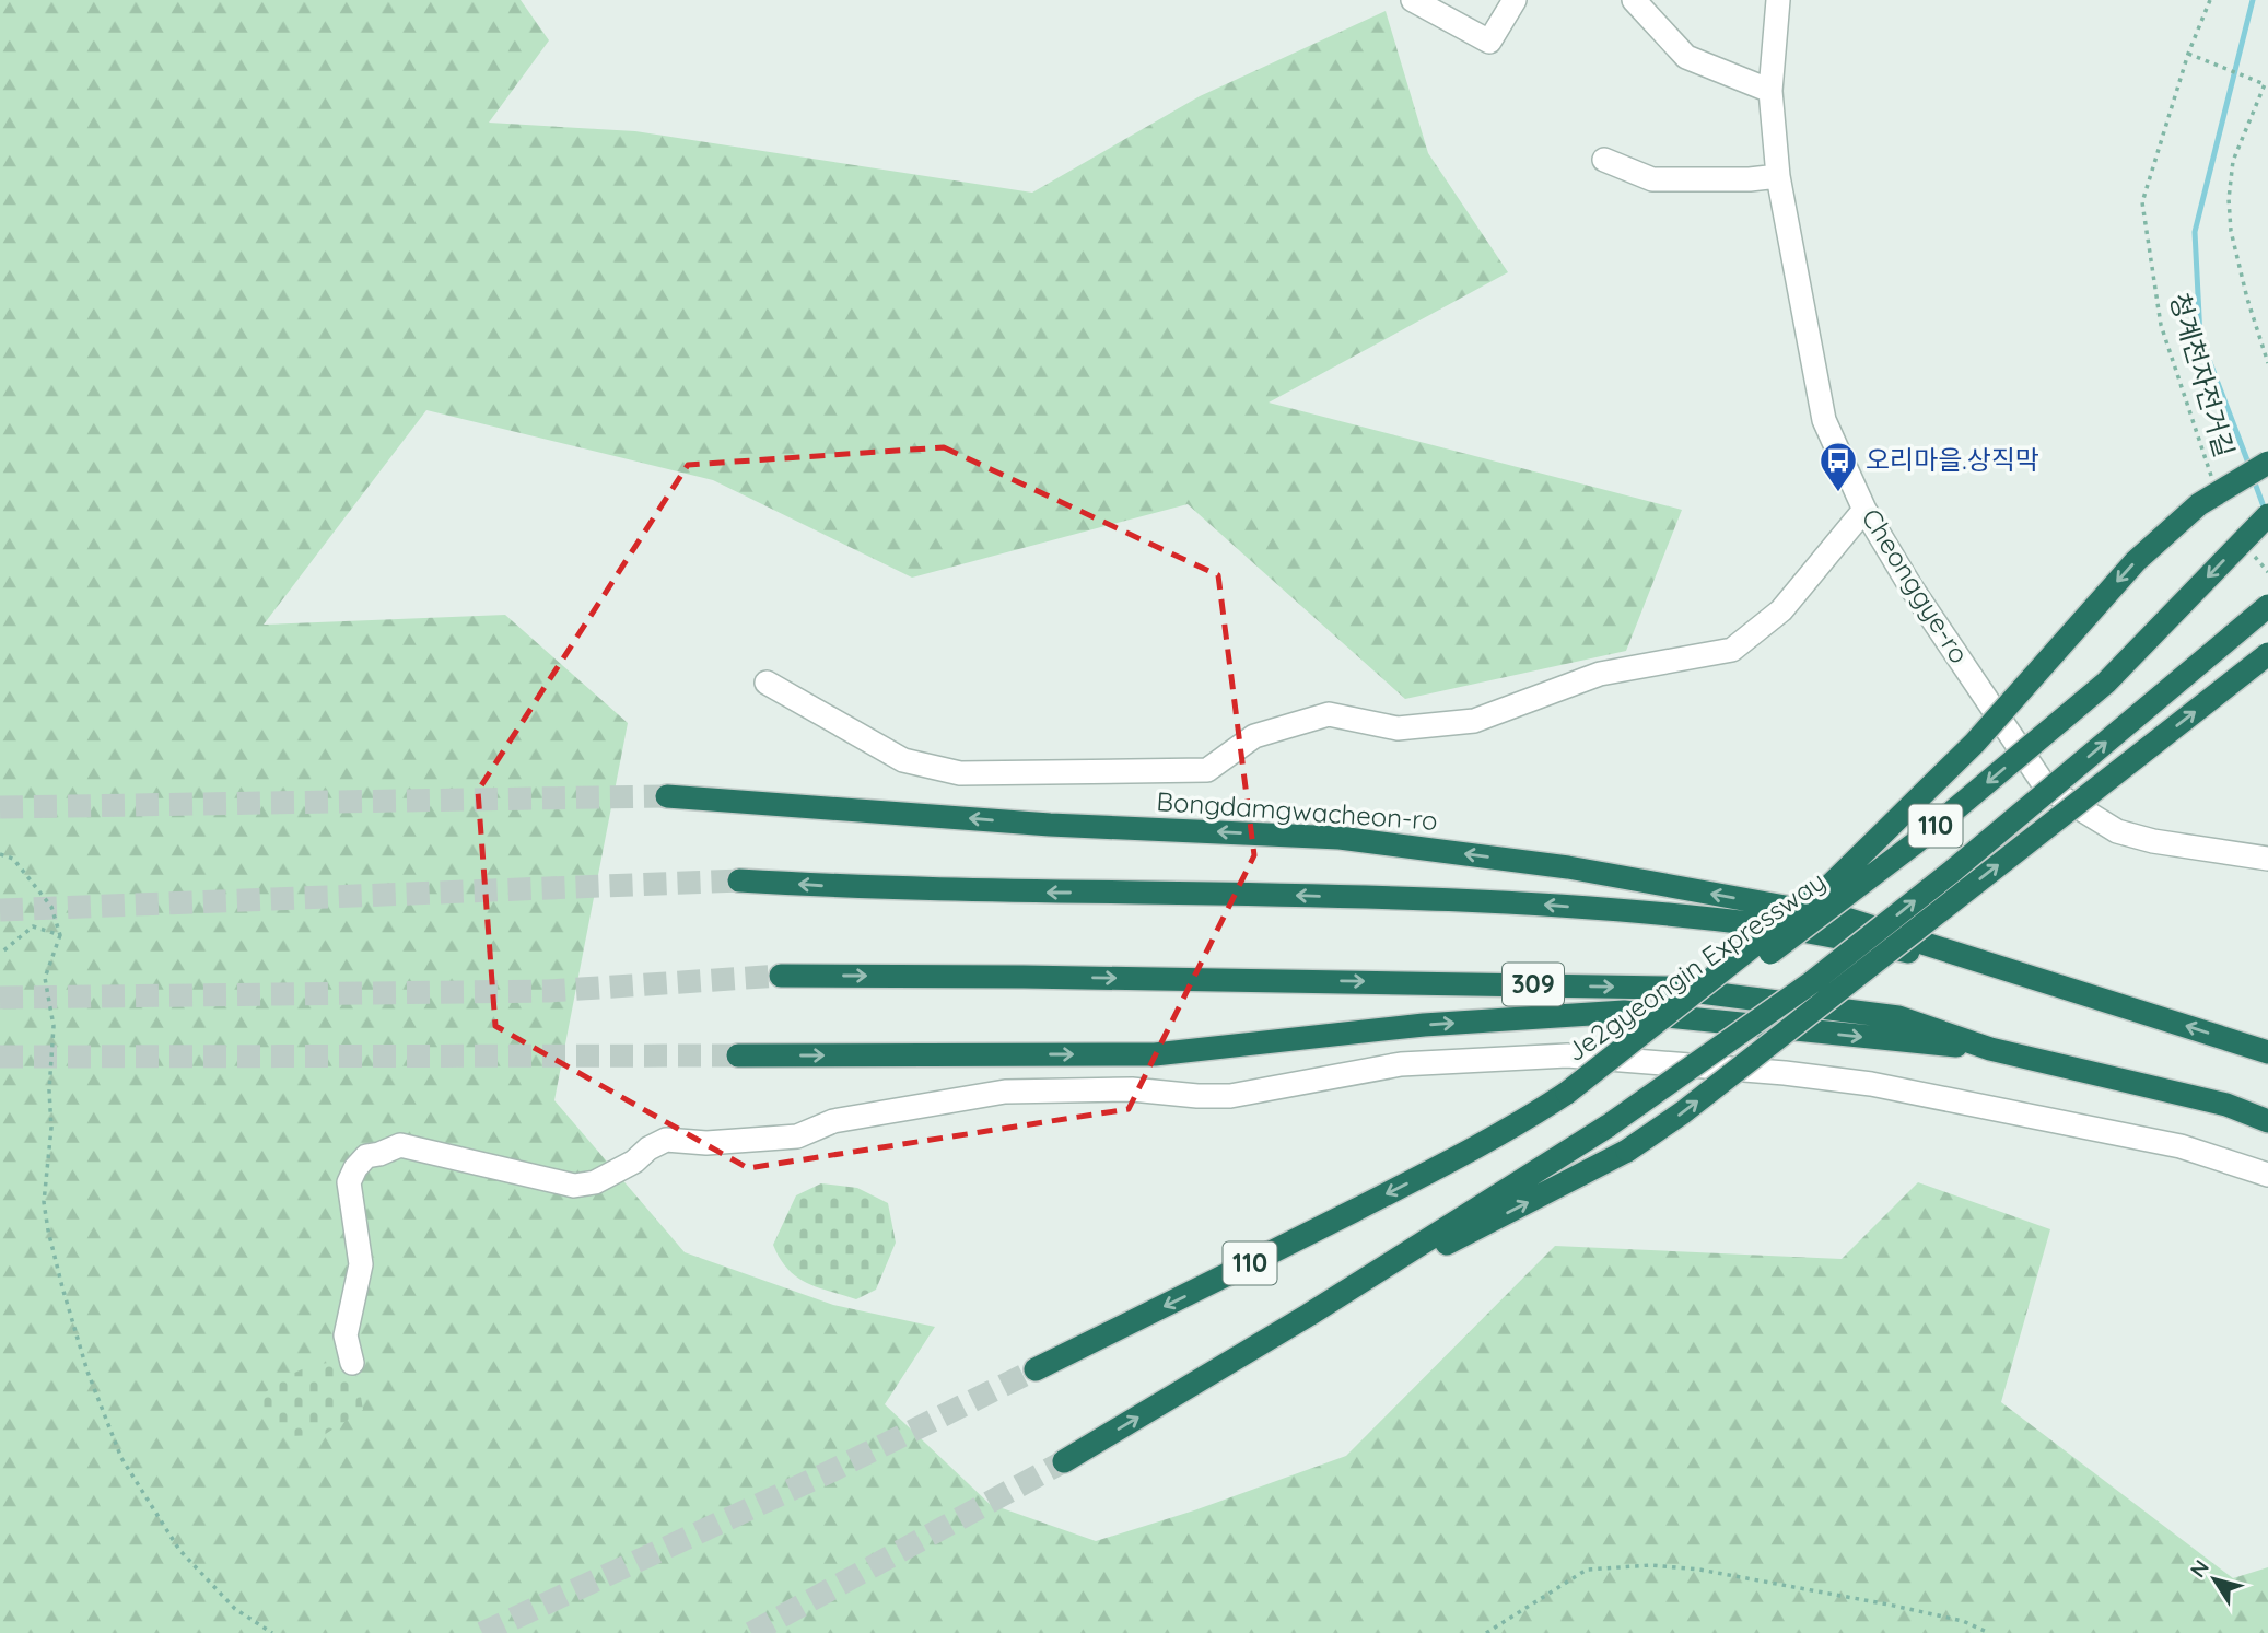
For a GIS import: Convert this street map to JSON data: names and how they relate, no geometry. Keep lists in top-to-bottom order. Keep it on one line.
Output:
{"streets":{"highway":["Bongdamgwacheon-ro","110","Je2gyeongin Expressway","309"],"street":["Cheonggye-ro"],"path":["청계천자전거길"]},"places":{"bus stop":["오리마을.상직막"]},"north":"top left"}
